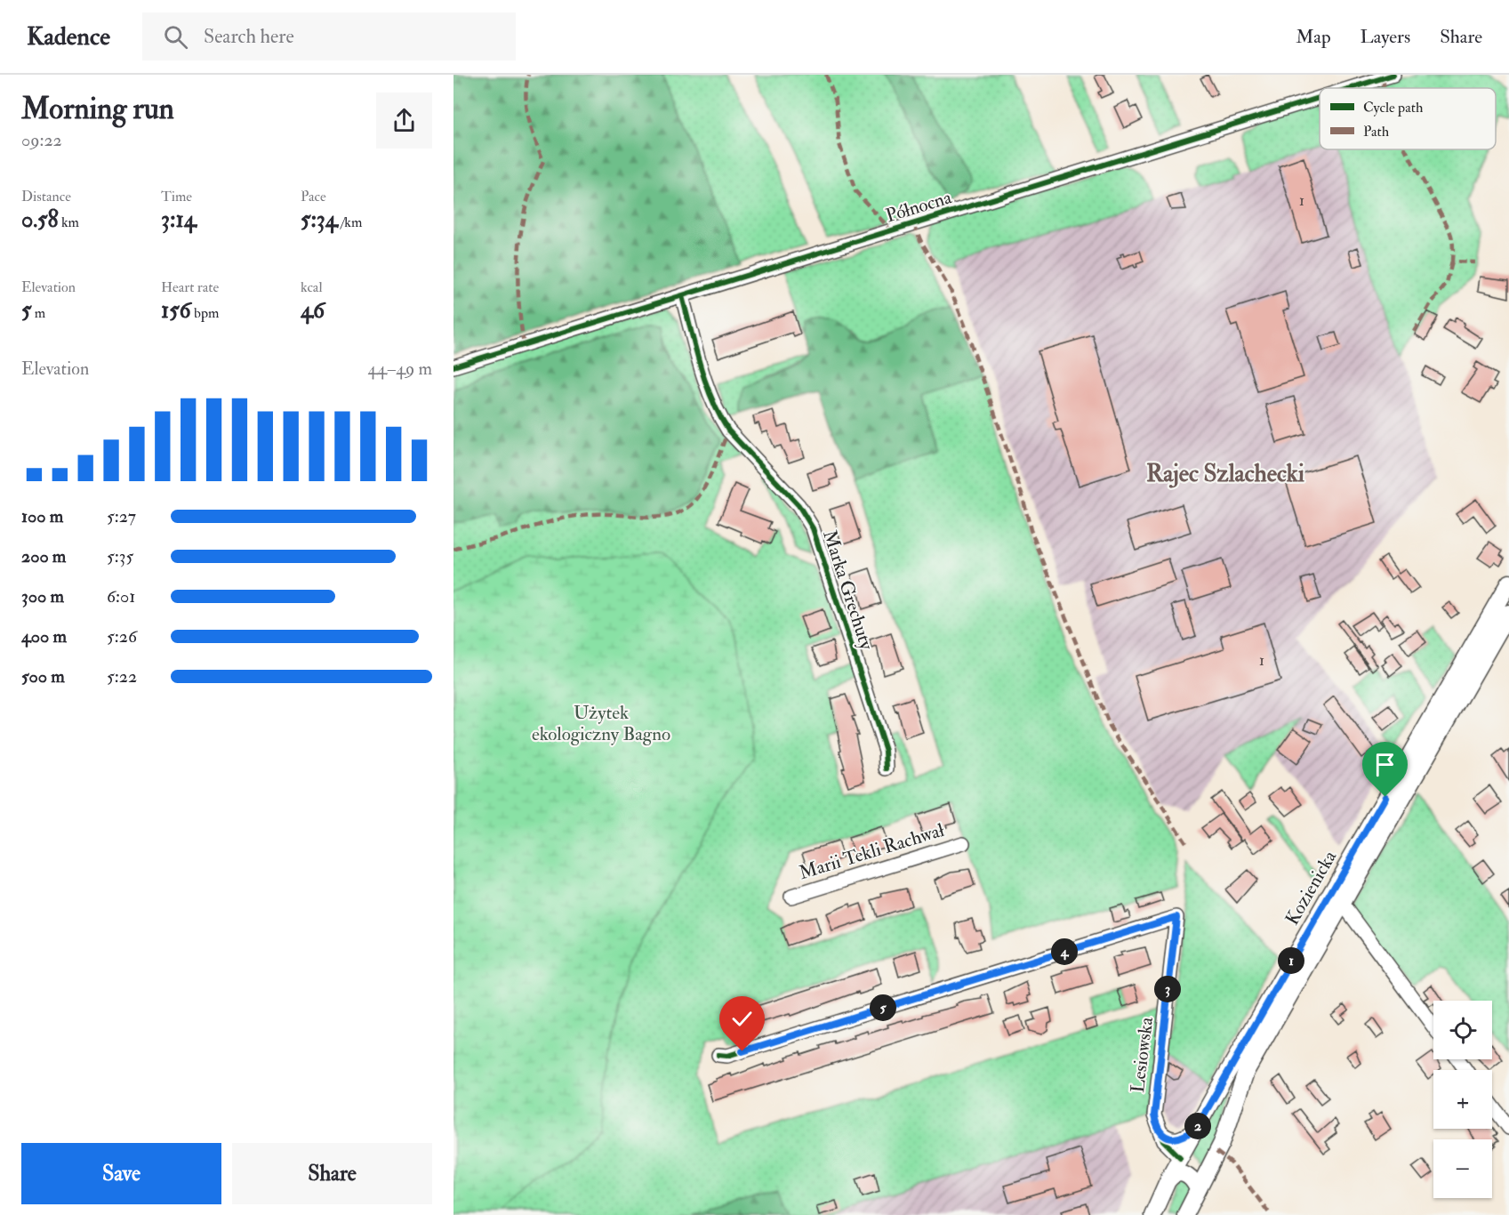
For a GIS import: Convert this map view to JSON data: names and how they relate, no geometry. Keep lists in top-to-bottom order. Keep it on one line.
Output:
{"streets":{"main road":["Kozienicka"],"street":["Północna","Marka Grechuty","Marii Tekli Rachwał","Lesiowska"]},"crossings":[["Północna","Marka Grechuty"],["Kozienicka","Lesiowska"]],"districts":["Rajec Szlachecki"],"parks":["Użytek ekologiczny Bagno"],"house_numbers":["1","1"],"legend":["Cycle path","Path"],"page":{"header":"Kadence","search":"Search here","nav":["Map","Layers","Share"],"heading":["Morning run","09:22"],"stats":[["Distance","0.58 km"],["Time","3:14"],["Pace","5:34 /km"],["Elevation","5 m"],["Heart rate","156 bpm"],["kcal","46"]],"chart":["Elevation","44–49 m"],"list":[{"name":"100 m","note":"5:27"},{"name":"200 m","note":"5:35"},{"name":"300 m","note":"6:01"},{"name":"400 m","note":"5:26"},{"name":"500 m","note":"5:22"}],"pins":["4","1","3","5","2"],"map_buttons":["+","−"],"buttons":["Save","Share"]}}
